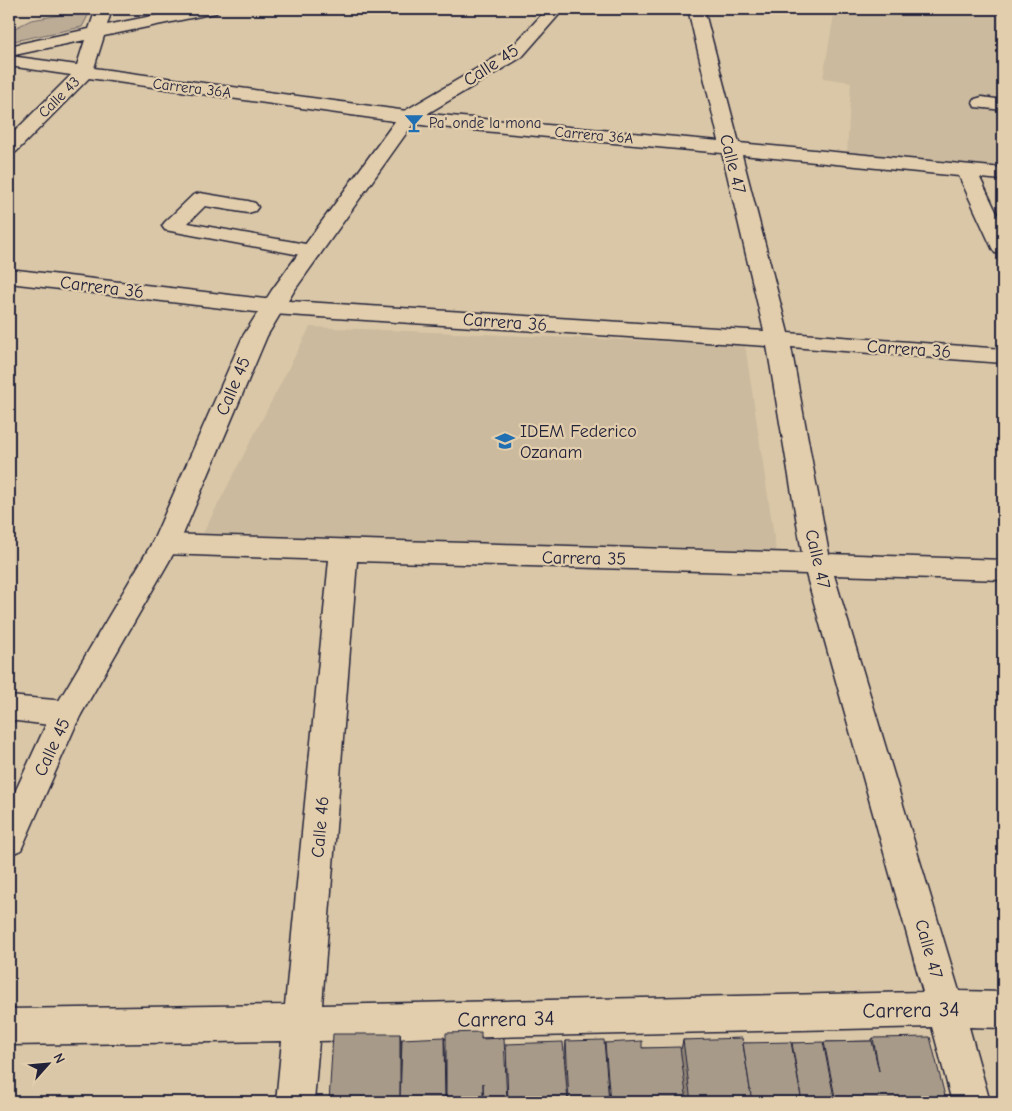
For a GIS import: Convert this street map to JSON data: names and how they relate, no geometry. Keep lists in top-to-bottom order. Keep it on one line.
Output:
{"streets":{"street":["Calle 45","Carrera 36A","Calle 43","Calle 47","Carrera 36","Carrera 35","Calle 46","Carrera 34"]},"crossings":[["Calle 45","Carrera 36A"],["Calle 45","Carrera 36"],["Calle 45","Carrera 35"],["Carrera 36A","Calle 43"],["Carrera 36A","Calle 47"],["Calle 47","Carrera 36"],["Calle 47","Carrera 35"],["Calle 47","Carrera 34"],["Carrera 35","Calle 46"],["Calle 46","Carrera 34"]],"places":{"bar":["Pa' onde la mona"],"school or university":["IDEM Federico Ozanam"]},"north":"top right"}
